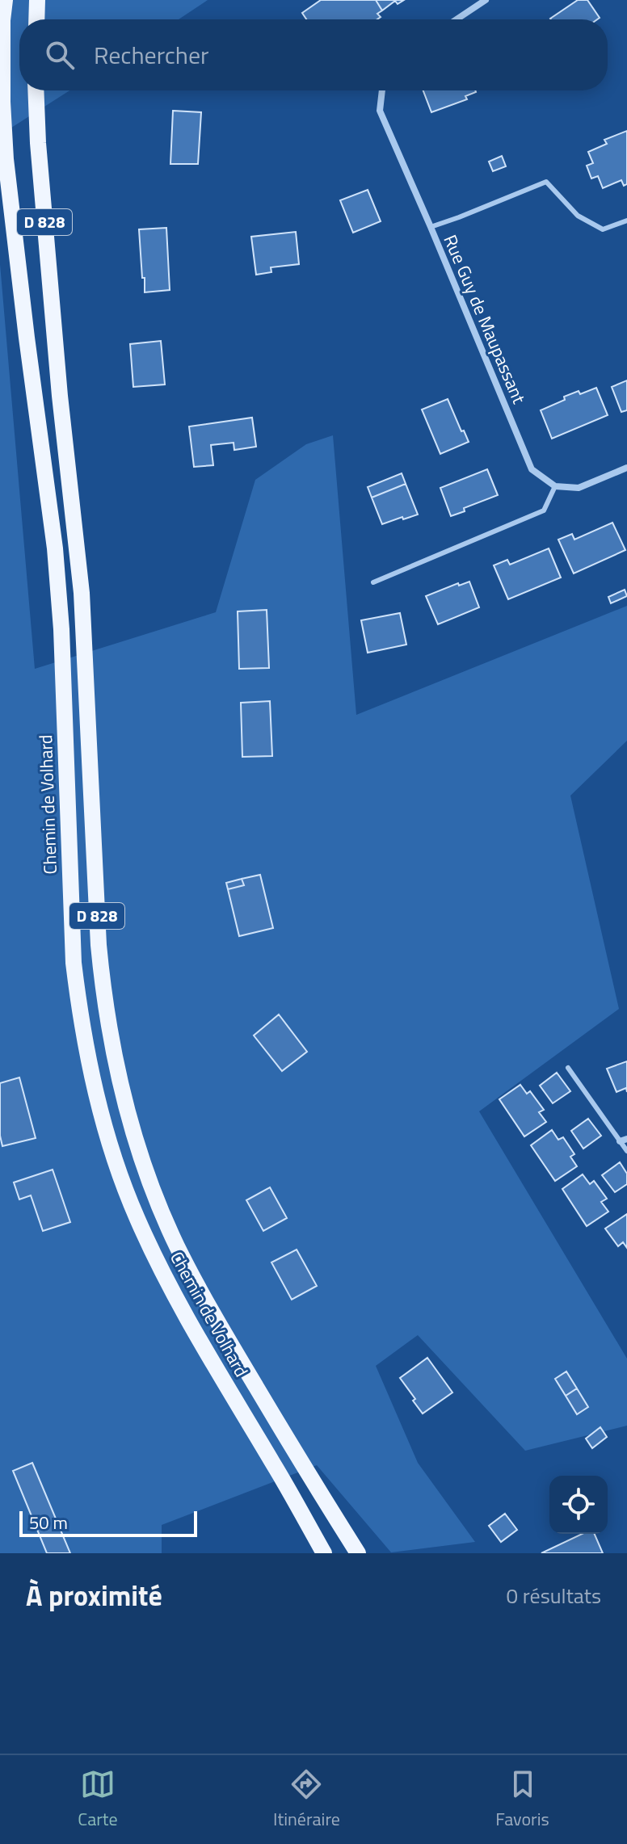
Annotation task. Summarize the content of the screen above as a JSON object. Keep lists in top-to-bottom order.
{
  "streets": {
    "main road": ["D 828", "Chemin de Volhard"],
    "street": ["Rue Guy de Maupassant"]
  },
  "scale_bar": "50 m",
  "page": {
    "search": "Rechercher",
    "scale": "50 m",
    "heading": ["À proximité", "0 résultats"],
    "nav": ["Carte", "Itinéraire", "Favoris"]
  }
}
